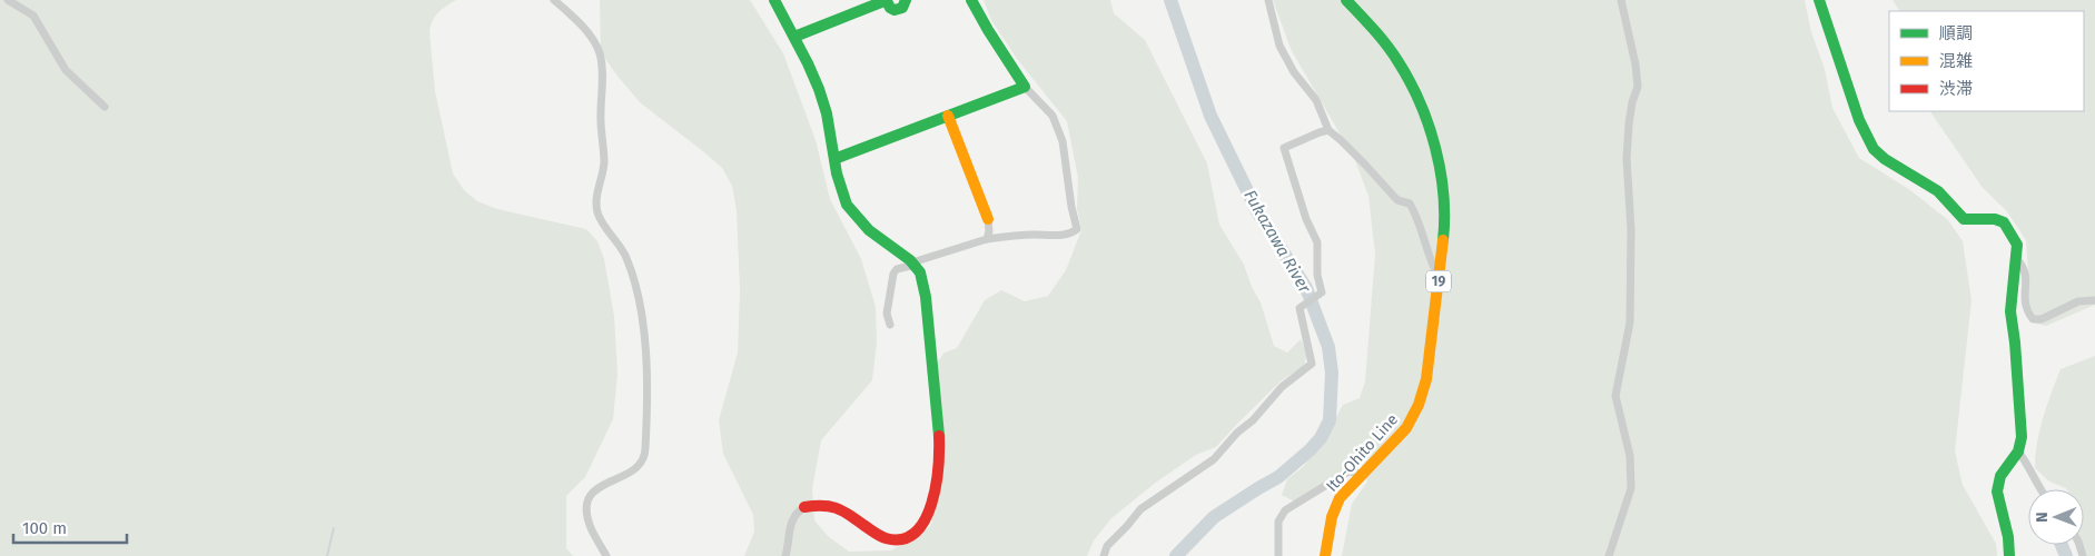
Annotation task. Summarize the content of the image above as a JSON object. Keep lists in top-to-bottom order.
{
  "streets": {
    "street": ["19", "Ito-Ohito Line"]
  },
  "water": ["Fukazawa River"],
  "legend": ["順調", "混雑", "渋滞"],
  "scale_bar": "100 m",
  "north": "left"
}
